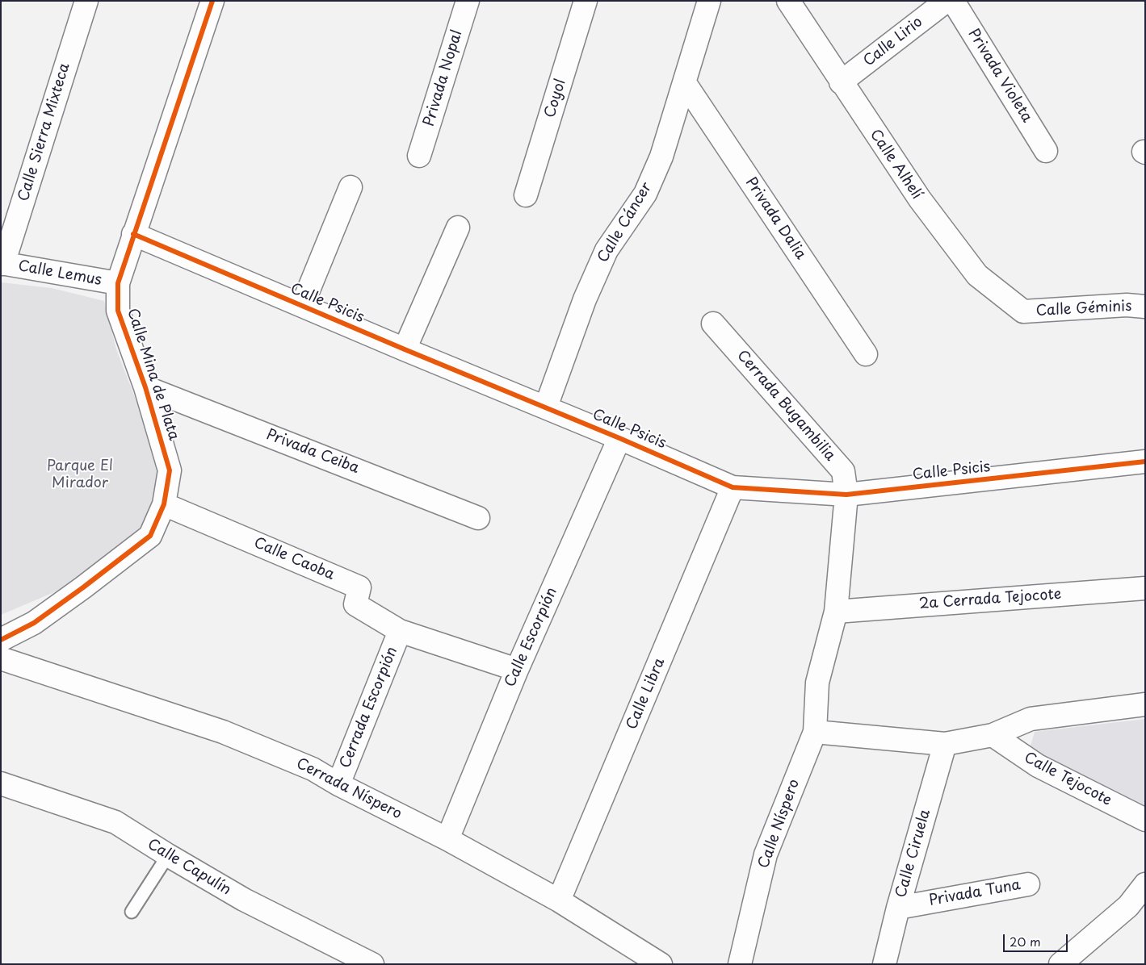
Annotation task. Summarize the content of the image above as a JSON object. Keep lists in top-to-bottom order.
{
  "streets": {
    "street": [
      "Calle Lirio",
      "Privada Violeta",
      "Privada Nopal",
      "Coyol",
      "Calle Sierra Mixteca",
      "Calle Alhelí",
      "Privada Dalia",
      "Calle Cáncer",
      "Calle Lemus",
      "Calle Psicis",
      "Calle Géminis",
      "Calle Mina de Plata",
      "Cerrada Bugambilia",
      "Privada Ceiba",
      "Calle Caoba",
      "2a Cerrada Tejocote",
      "Calle Escorpión",
      "Calle Libra",
      "Cerrada Escorpión",
      "Calle Tejocote",
      "Cerrada Níspero",
      "Calle Níspero",
      "Calle Ciruela",
      "Calle Capulín",
      "Privada Tuna"
    ]
  },
  "crossings": [
    ["Calle Lirio", "Calle Alhelí"],
    ["Calle Sierra Mixteca", "Calle Lemus"],
    ["Calle Alhelí", "Calle Géminis"],
    ["Privada Dalia", "Calle Cáncer"],
    ["Calle Cáncer", "Calle Psicis"],
    ["Calle Lemus", "Calle Mina de Plata"],
    ["Calle Psicis", "Calle Mina de Plata"],
    ["Calle Psicis", "Cerrada Bugambilia"],
    ["Calle Psicis", "Calle Escorpión"],
    ["Calle Psicis", "Calle Libra"],
    ["Calle Mina de Plata", "Privada Ceiba"],
    ["Calle Mina de Plata", "Calle Caoba"],
    ["Calle Mina de Plata", "Cerrada Níspero"],
    ["Cerrada Bugambilia", "2a Cerrada Tejocote"],
    ["Cerrada Bugambilia", "Calle Níspero"],
    ["Calle Caoba", "Cerrada Escorpión"],
    ["2a Cerrada Tejocote", "Calle Níspero"],
    ["Calle Escorpión", "Cerrada Níspero"],
    ["Calle Libra", "Cerrada Níspero"],
    ["Cerrada Escorpión", "Cerrada Níspero"],
    ["Calle Ciruela", "Privada Tuna"]
  ],
  "parks": ["Parque El Mirador"],
  "scale_bar": "20 m"
}
